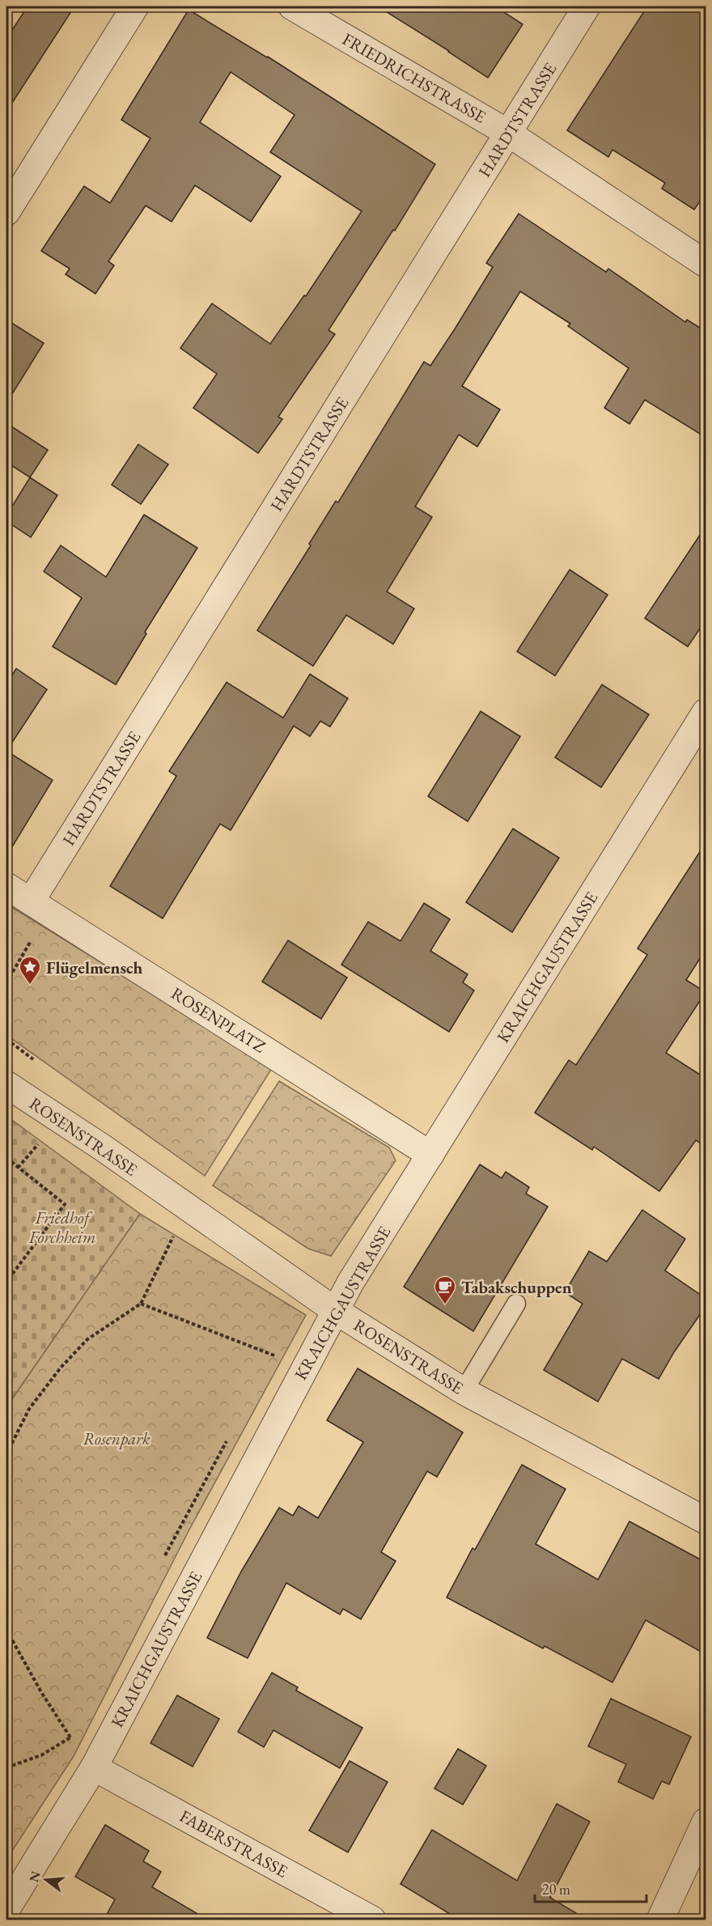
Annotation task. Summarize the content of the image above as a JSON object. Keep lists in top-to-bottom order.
{
  "streets": {
    "street": [
      "FRIEDRICHSTRASSE",
      "HARDTSTRASSE",
      "KRAICHGAUSTRASSE",
      "ROSENPLATZ",
      "ROSENSTRASSE",
      "FABERSTRASSE"
    ]
  },
  "crossings": [
    ["FRIEDRICHSTRASSE", "HARDTSTRASSE"],
    ["HARDTSTRASSE", "ROSENPLATZ"],
    ["KRAICHGAUSTRASSE", "ROSENPLATZ"],
    ["KRAICHGAUSTRASSE", "ROSENSTRASSE"],
    ["KRAICHGAUSTRASSE", "FABERSTRASSE"]
  ],
  "parks": ["Friedhof Forchheim", "Rosenpark"],
  "places": {
    "place": ["Flügelmensch"],
    "cafe": ["Tabakschuppen"]
  },
  "scale_bar": "20 m",
  "north": "left"
}
